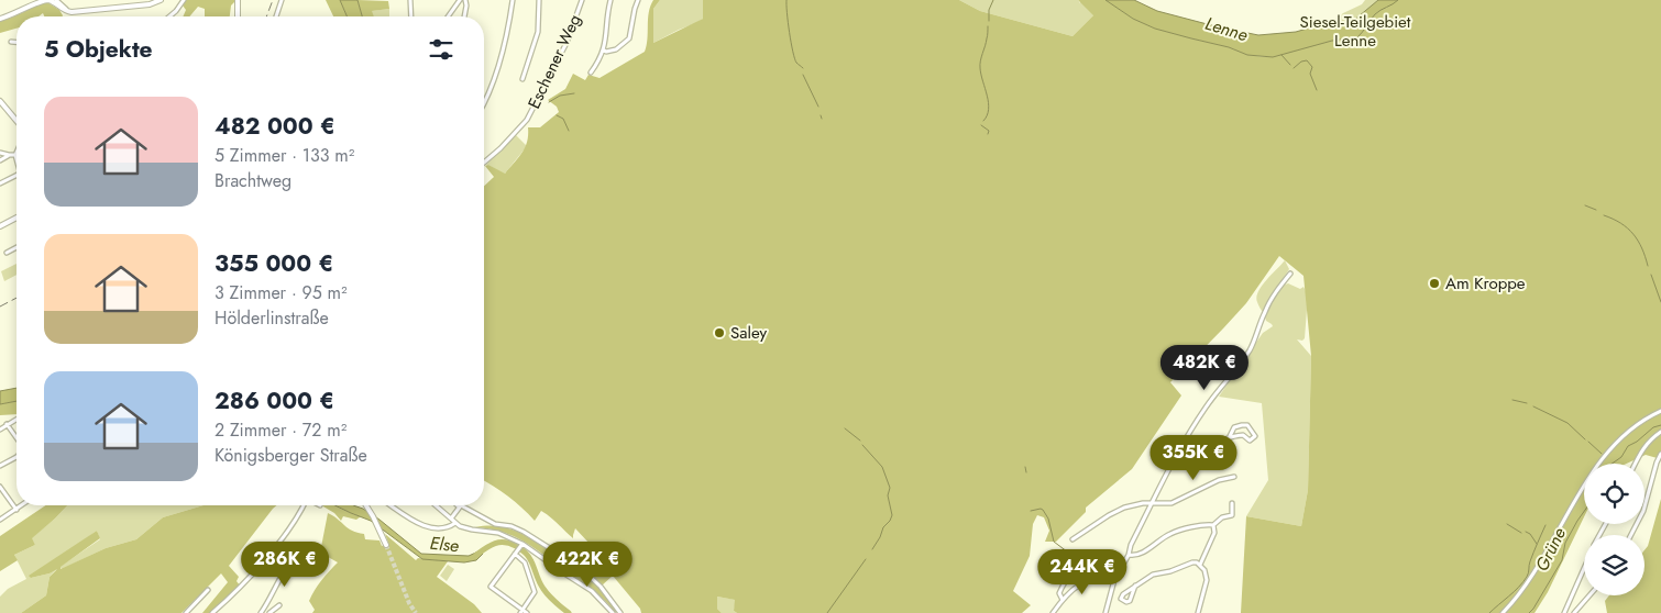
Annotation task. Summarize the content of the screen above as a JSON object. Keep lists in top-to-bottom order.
{
  "streets": {
    "street": ["Eschener Weg"]
  },
  "water": ["Lenne", "Else", "Grüne"],
  "parks": ["Siesel-Teilgebiet Lenne"],
  "places": ["Am Kroppe", "Saley"],
  "page": {
    "heading": "5 Objekte",
    "list": [
      {
        "name": "482 000 €",
        "note": "5 Zimmer · 133 m² · Brachtweg"
      },
      {
        "name": "355 000 €",
        "note": "3 Zimmer · 95 m² · Hölderlinstraße"
      },
      {
        "name": "286 000 €",
        "note": "2 Zimmer · 72 m² · Königsberger Straße"
      }
    ],
    "price": [
      "482K €",
      "355K €",
      "286K €",
      "422K €",
      "244K €"
    ]
  }
}
